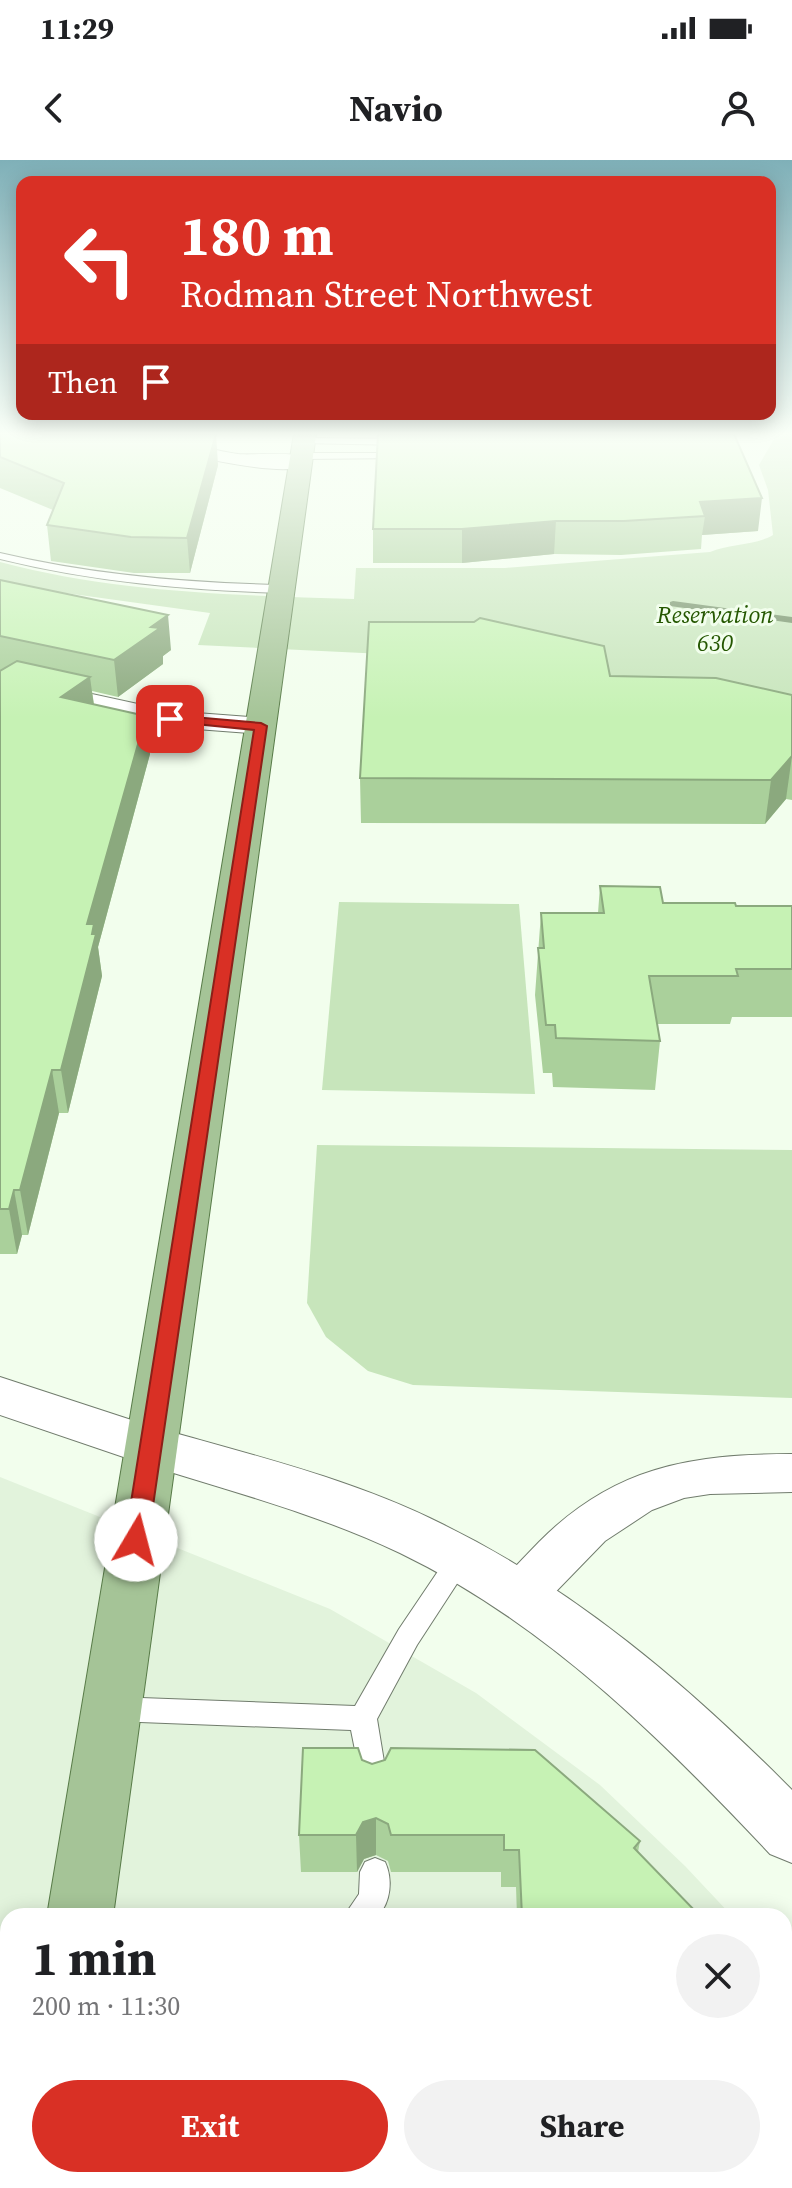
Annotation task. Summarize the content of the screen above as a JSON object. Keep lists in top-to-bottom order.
{
  "parks": ["Reservation 630"],
  "page": {
    "status": "11:29",
    "header": "Navio",
    "turn": ["180 m", "Rodman Street Northwest"],
    "then": "Then",
    "heading": ["1 min", "200 m · 11:30"],
    "buttons": ["Exit", "Share"]
  }
}
